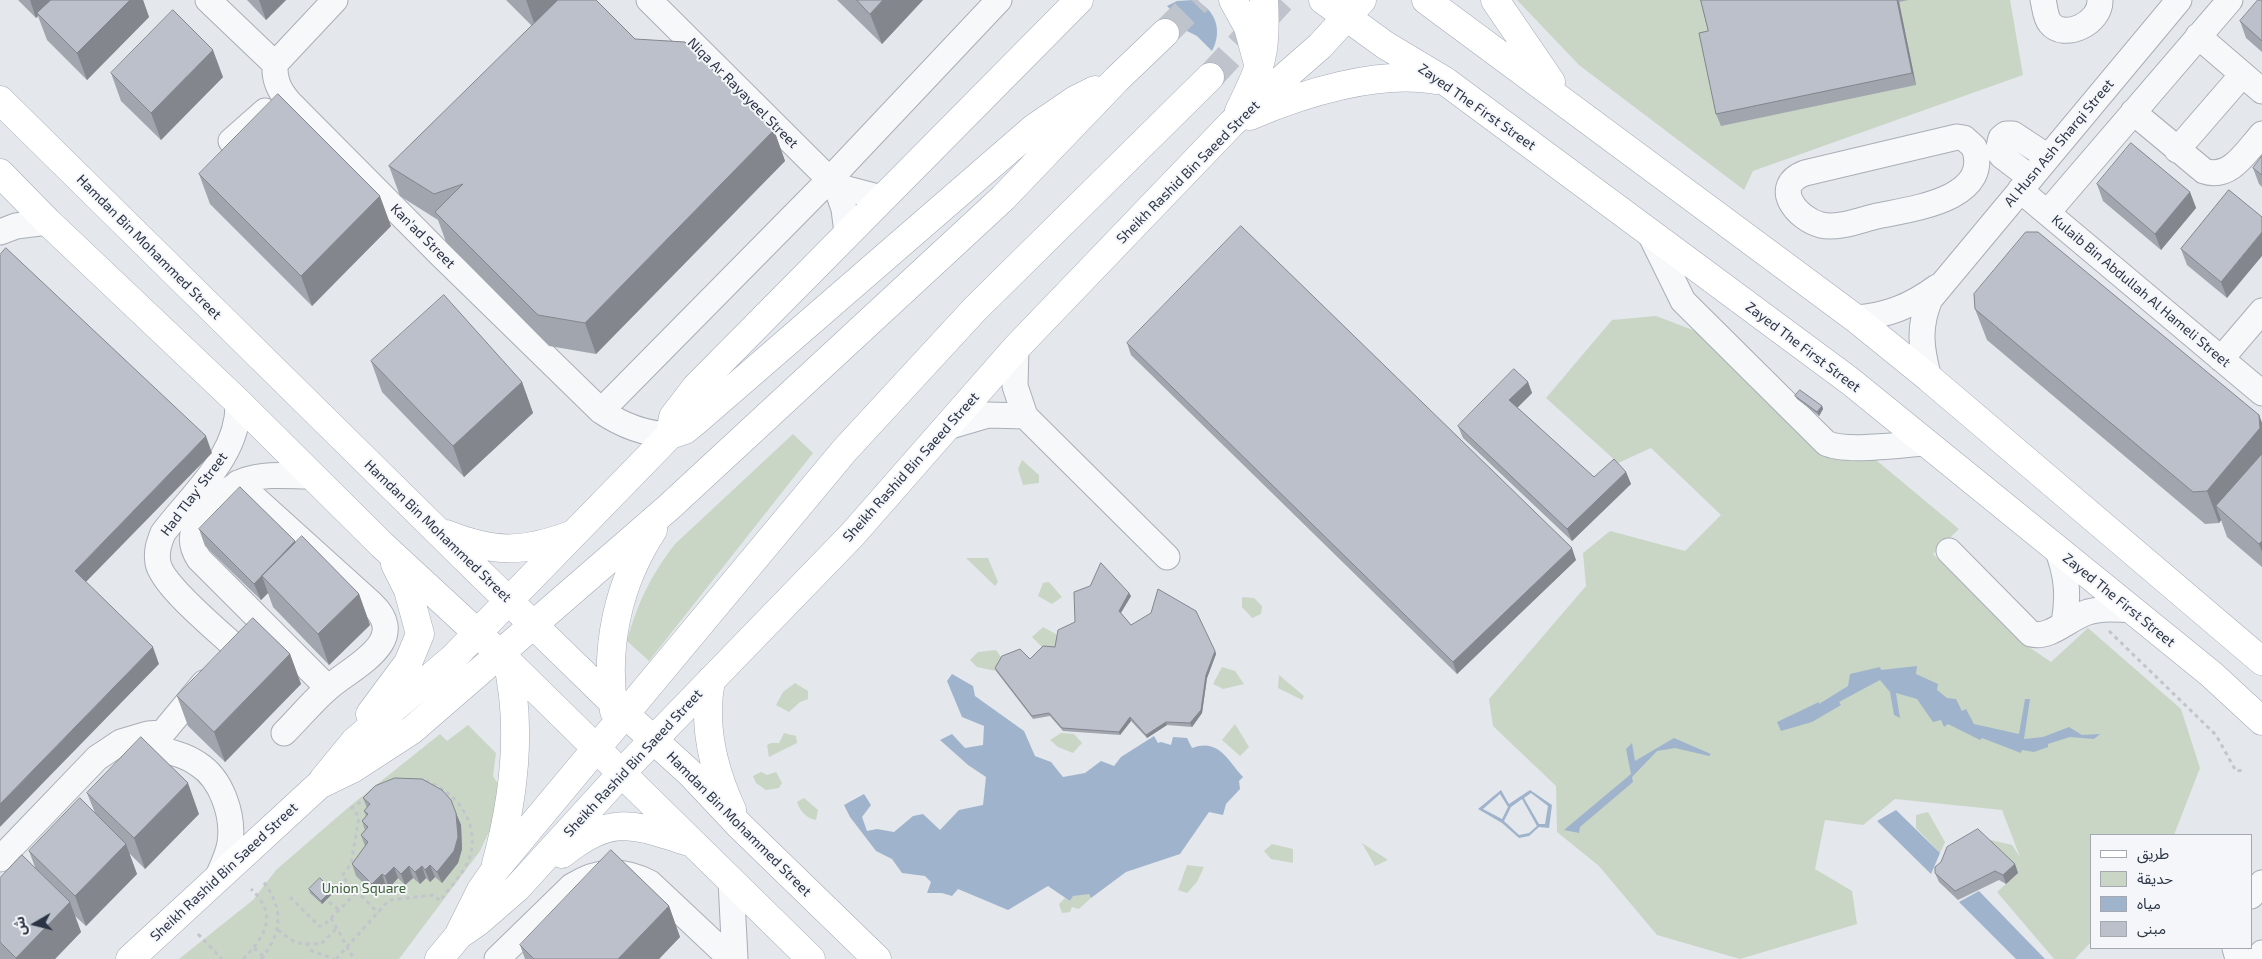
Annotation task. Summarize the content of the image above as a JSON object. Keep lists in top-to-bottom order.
{
  "streets": {
    "main road": ["Zayed The First Street", "Sheikh Rashid Bin Saeed Street", "Hamdan Bin Mohammed Street"],
    "street": [
      "Niqa Ar Rayayeel Street",
      "Al Husn Ash Sharqi Street",
      "Kan'ad Street",
      "Kulaib Bin Abdullah Al Hameli Street",
      "Had Tlay' Street"
    ]
  },
  "crossings": [
    ["Niqa Ar Rayayeel Street", "Sheikh Rashid Bin Saeed Street"],
    ["Zayed The First Street", "Sheikh Rashid Bin Saeed Street"],
    ["Al Husn Ash Sharqi Street", "Kulaib Bin Abdullah Al Hameli Street"],
    ["Sheikh Rashid Bin Saeed Street", "Kan'ad Street"],
    ["Sheikh Rashid Bin Saeed Street", "Hamdan Bin Mohammed Street"],
    ["Hamdan Bin Mohammed Street", "Had Tlay' Street"]
  ],
  "parks": ["Union Square"],
  "legend": [
    "طريق",
    "حديقة",
    "مياه",
    "مبنى"
  ],
  "north": "left"
}
